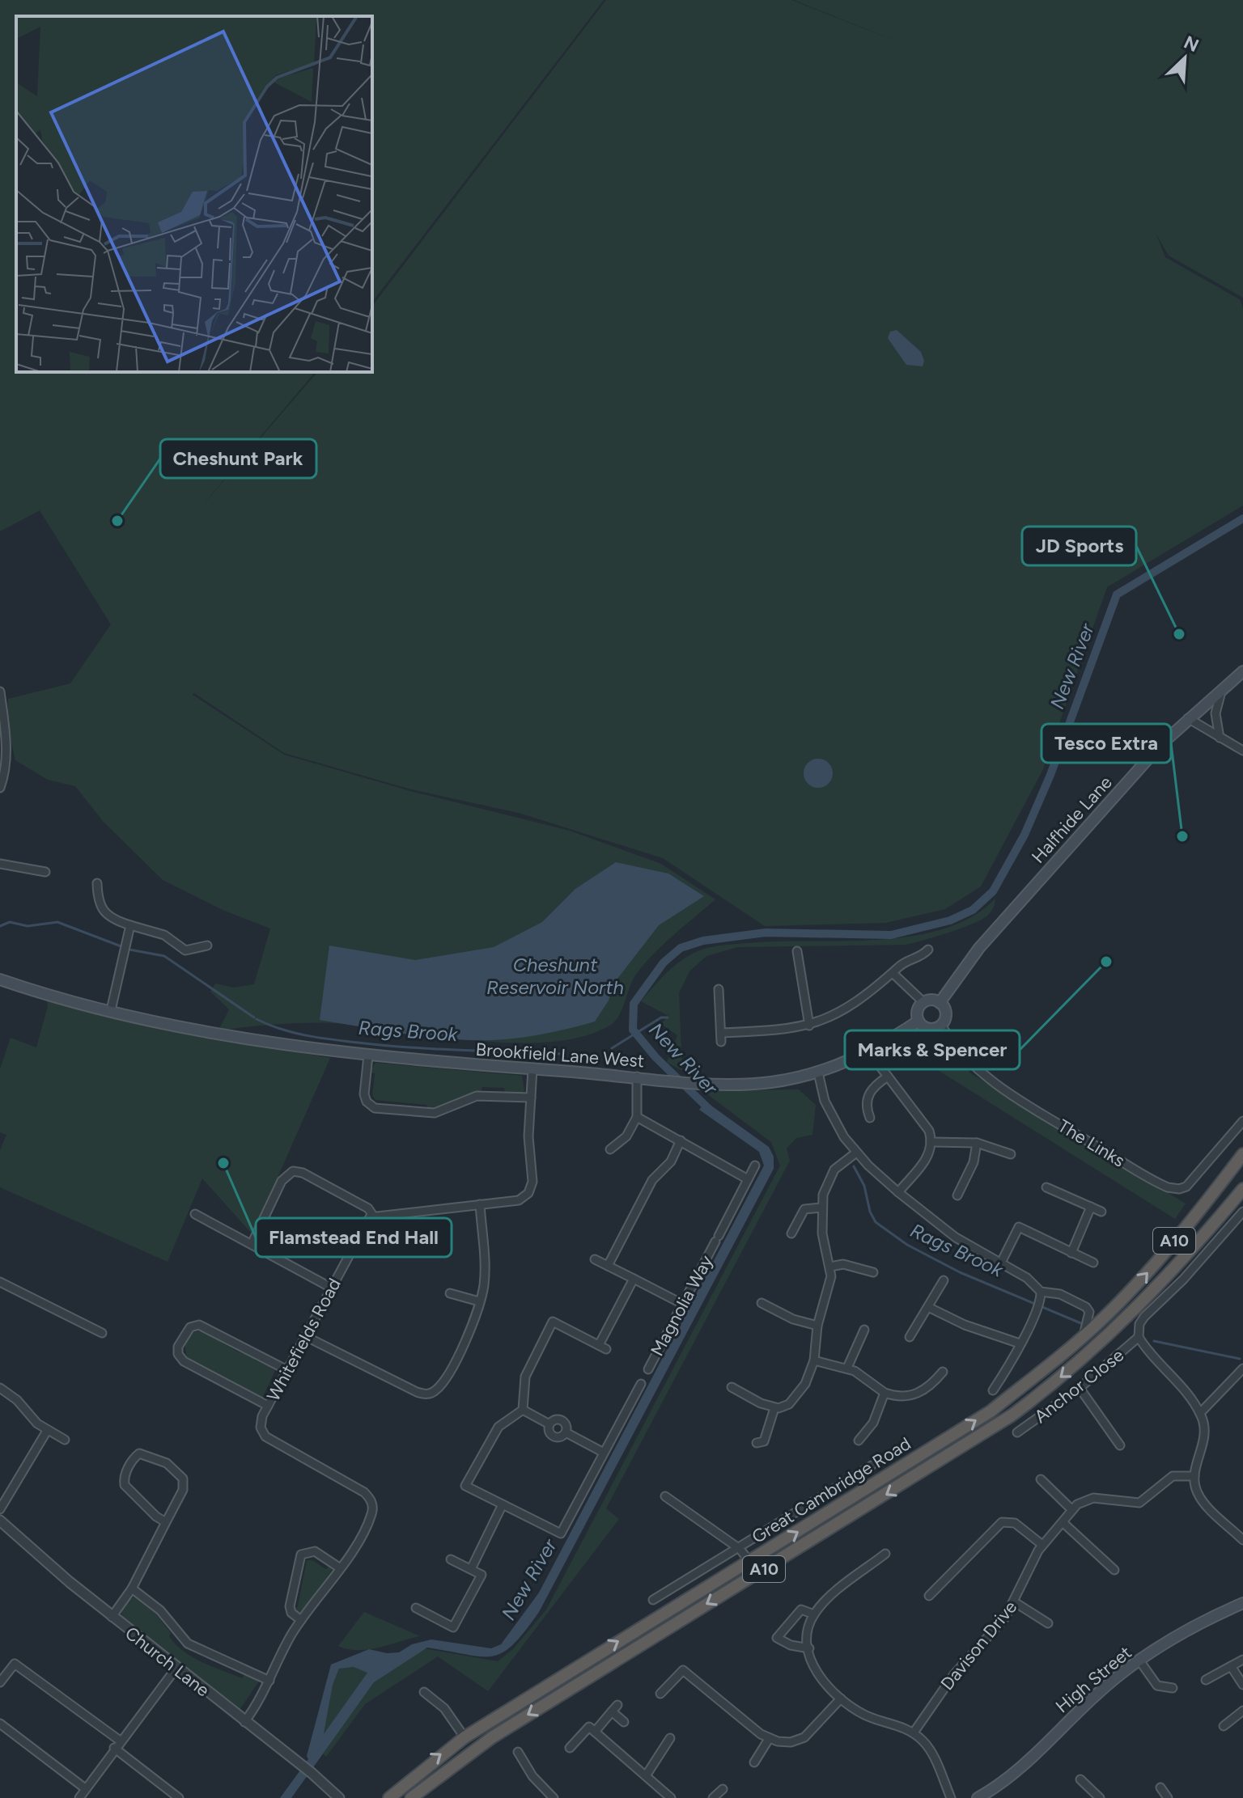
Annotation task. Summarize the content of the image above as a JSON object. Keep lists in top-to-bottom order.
{
  "streets": {
    "highway": ["A10", "Great Cambridge Road"],
    "main road": ["Halfhide Lane", "Brookfield Lane West", "High Street"],
    "street": [
      "The Links",
      "Magnolia Way",
      "Whitefields Road",
      "Anchor Close",
      "Davison Drive",
      "Church Lane"
    ]
  },
  "crossings": [
    ["Halfhide Lane", "Brookfield Lane West"],
    ["Halfhide Lane", "The Links"],
    ["Brookfield Lane West", "The Links"],
    ["Whitefields Road", "Church Lane"]
  ],
  "water": ["New River", "Cheshunt Reservoir North", "Rags Brook"],
  "places": [
    "Cheshunt Park",
    "JD Sports",
    "Tesco Extra",
    "Marks & Spencer",
    "Flamstead End Hall"
  ],
  "north": "top right"
}
